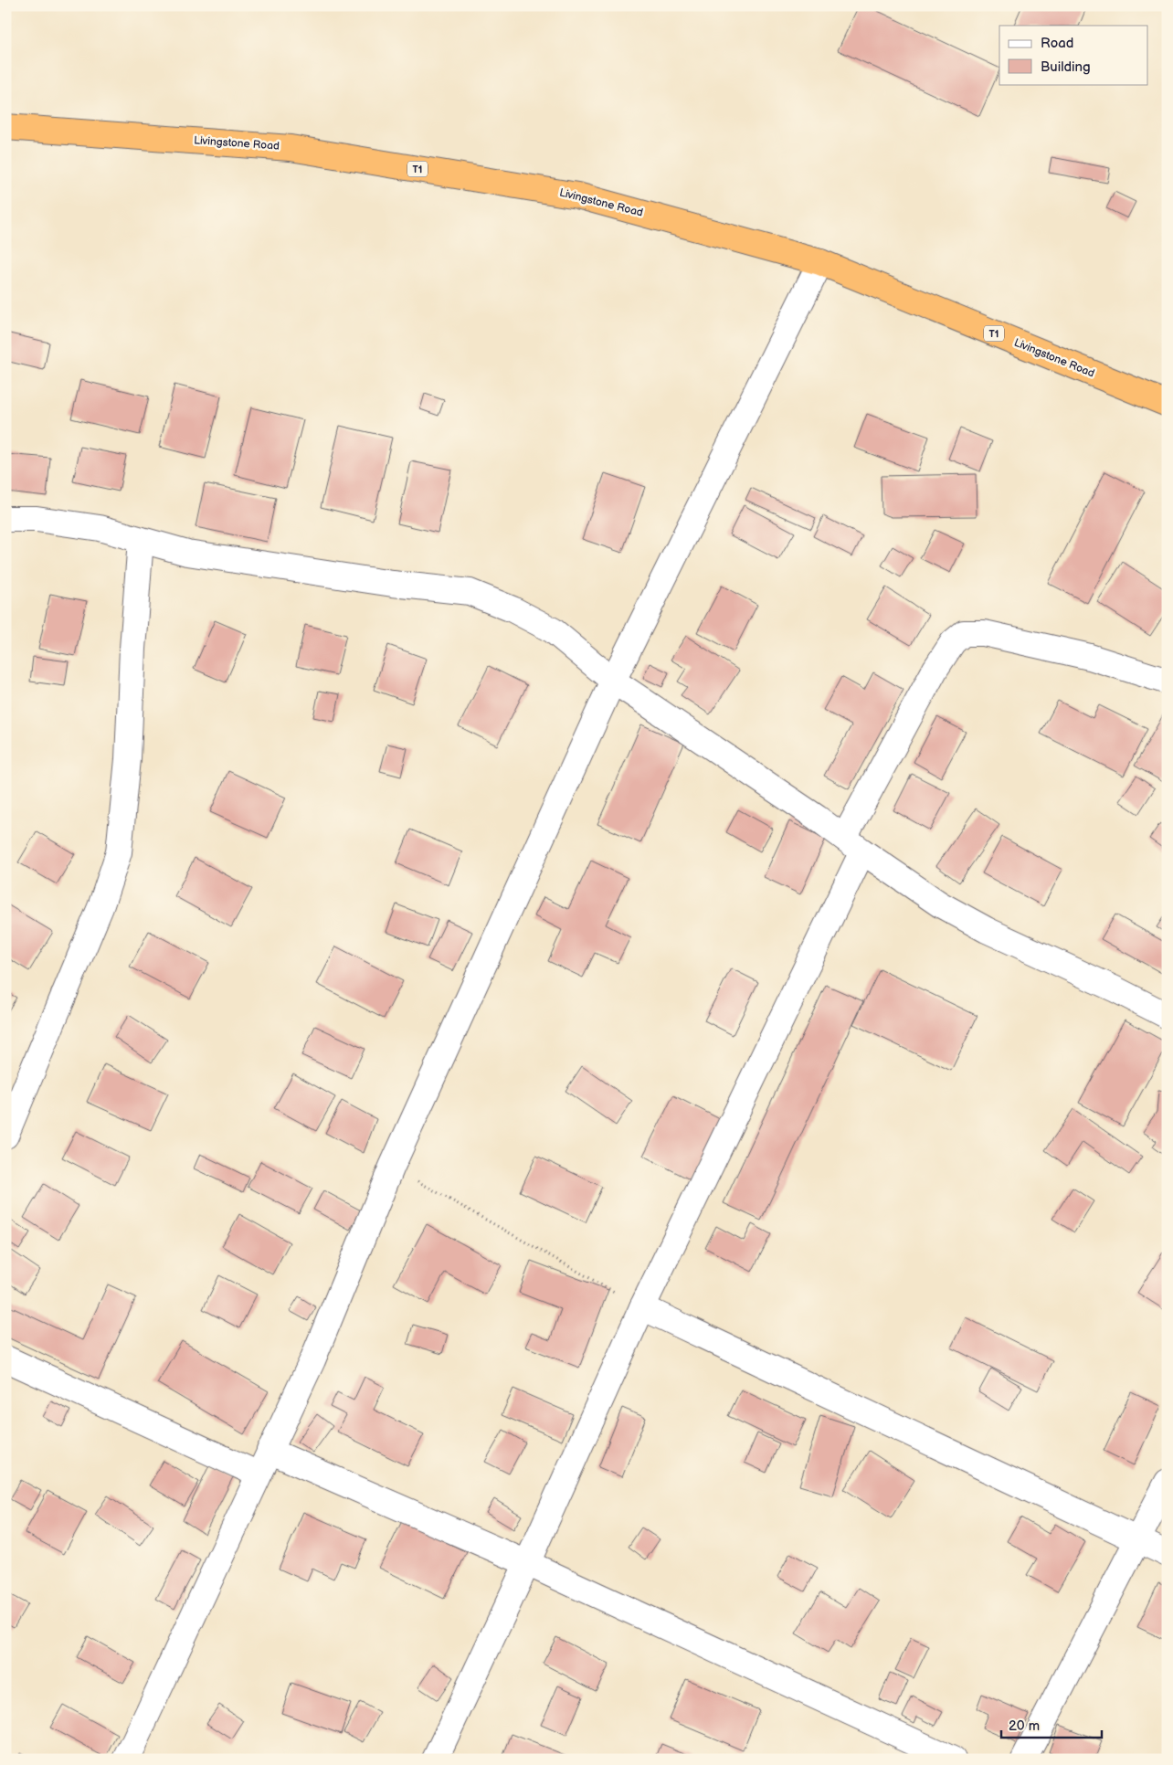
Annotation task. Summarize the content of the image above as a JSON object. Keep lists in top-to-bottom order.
{
  "streets": {
    "highway": ["Livingstone Road", "T1"]
  },
  "legend": ["Road", "Building"],
  "scale_bar": "20 m"
}
